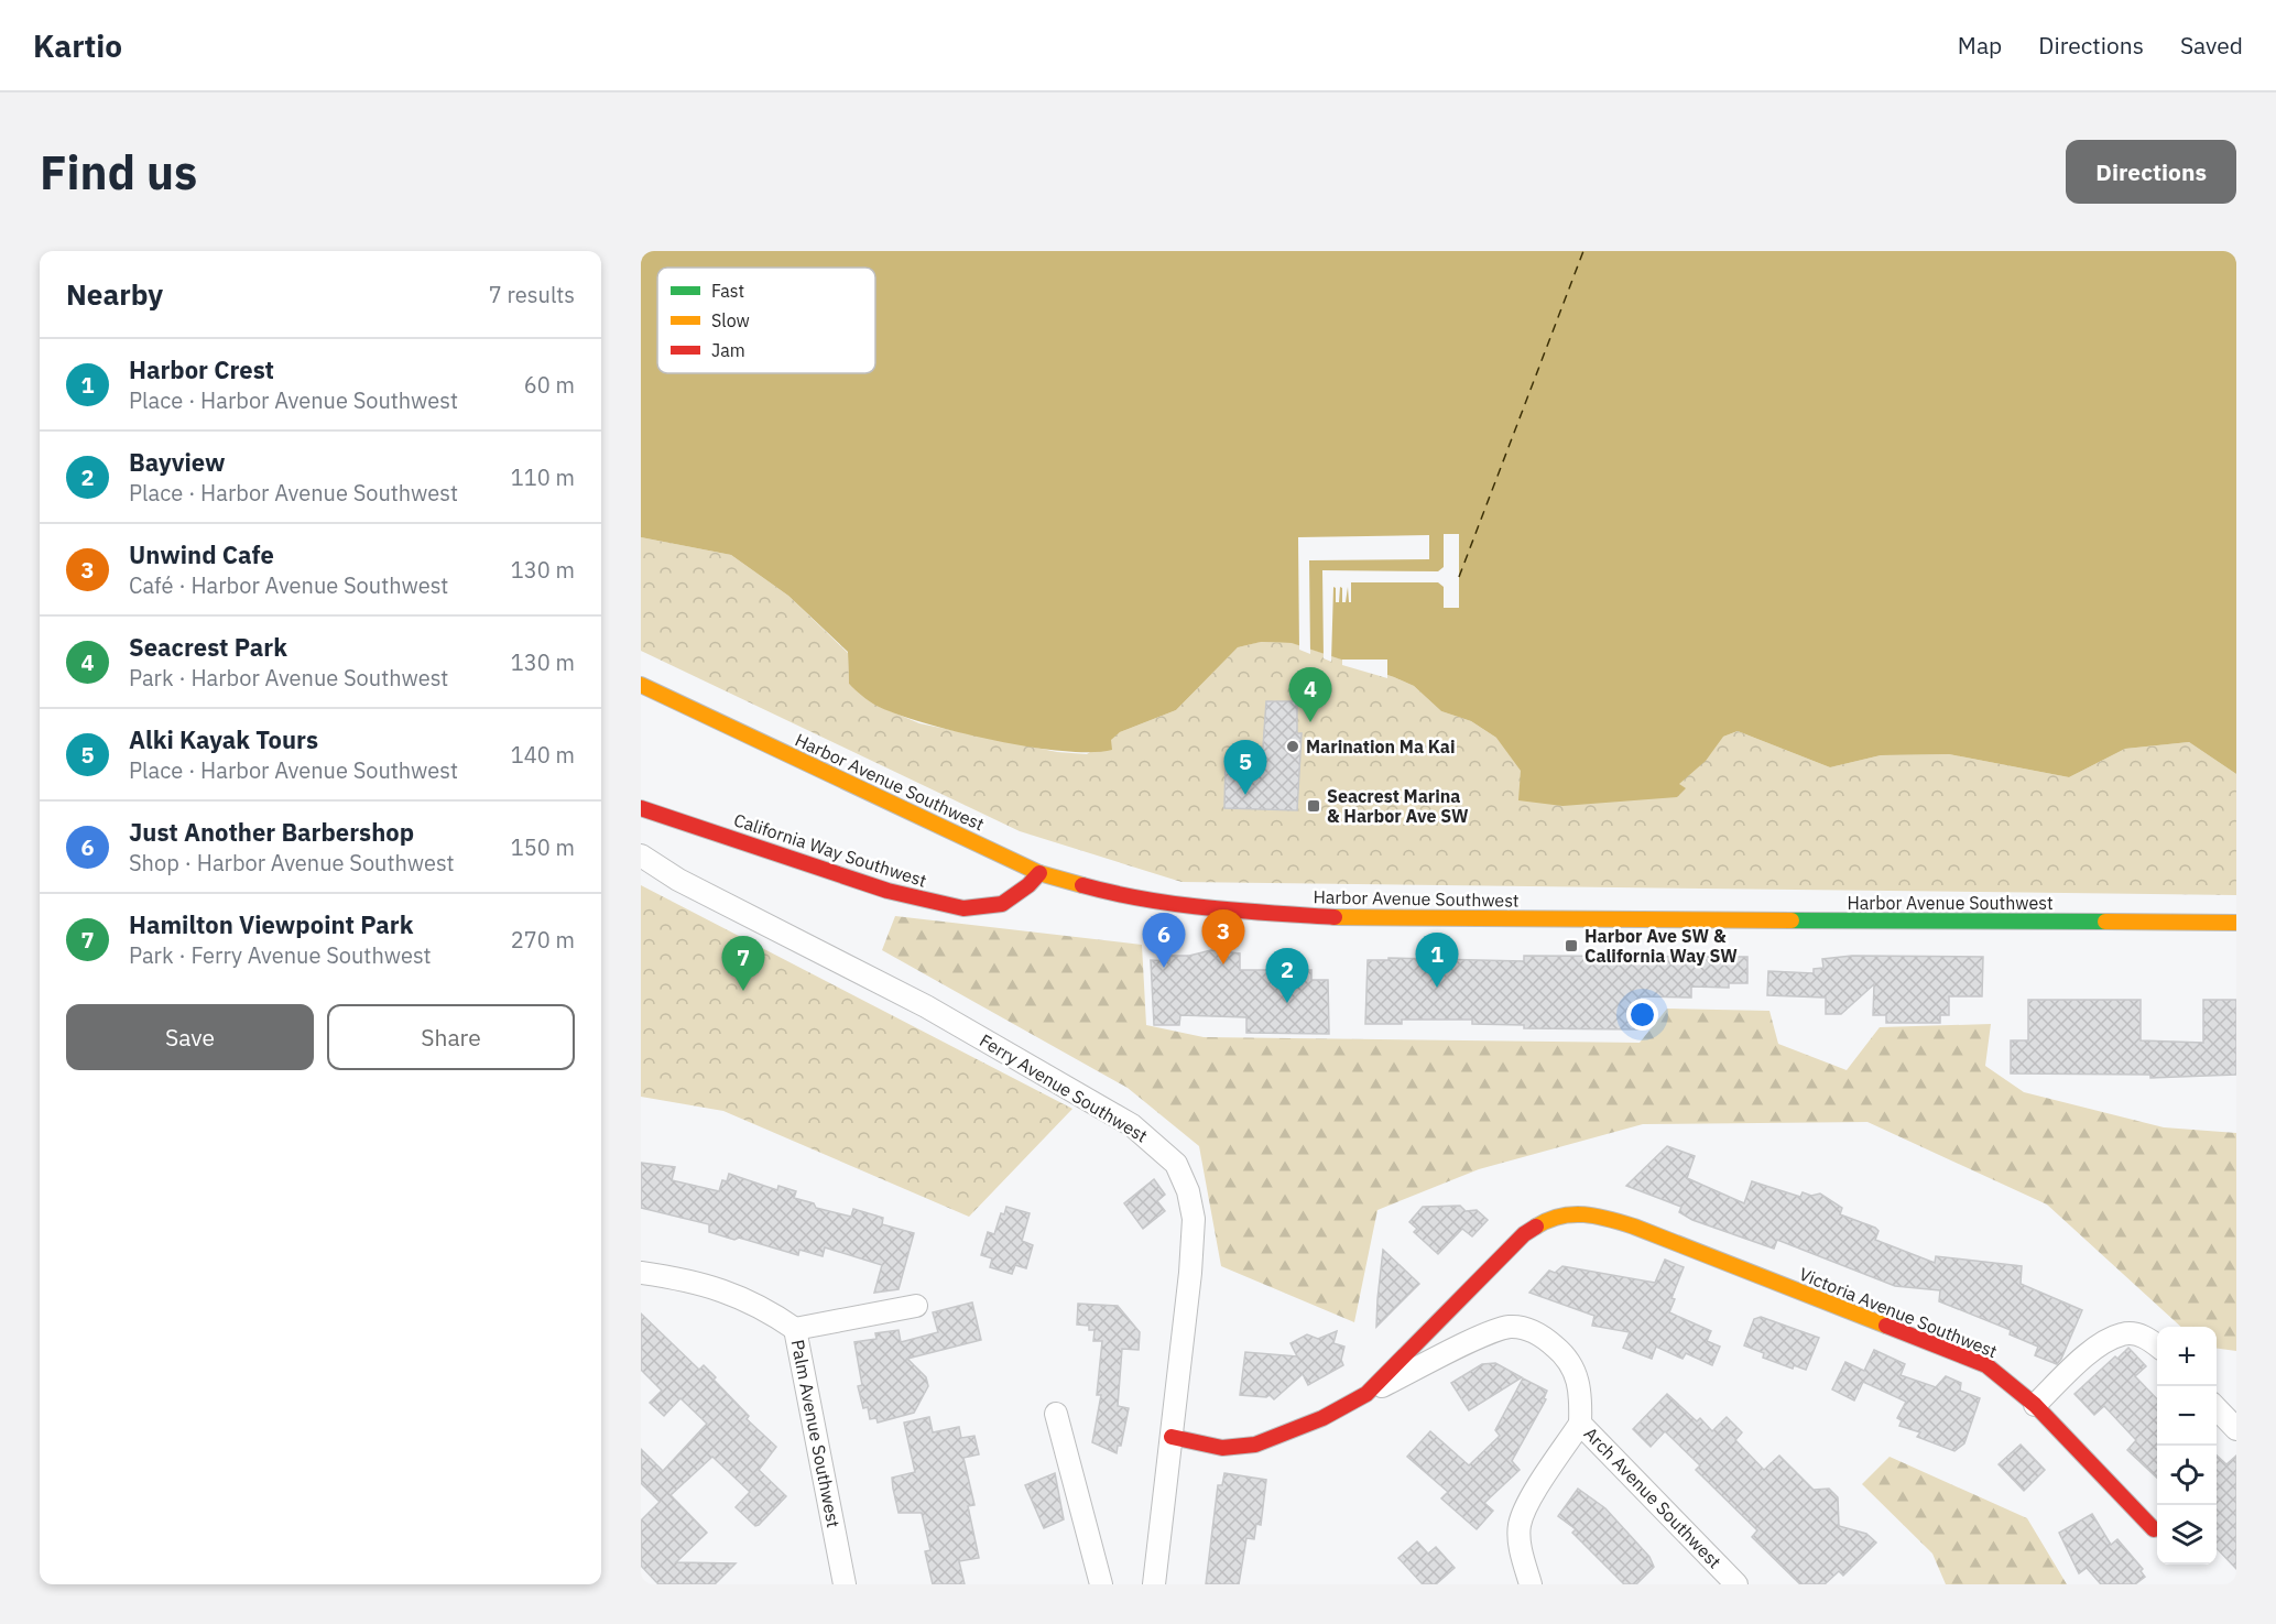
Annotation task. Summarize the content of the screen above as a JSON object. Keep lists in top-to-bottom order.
{
  "streets": {
    "main road": ["Harbor Avenue Southwest", "California Way Southwest", "Victoria Avenue Southwest"],
    "street": ["Ferry Avenue Southwest", "Palm Avenue Southwest", "Arch Avenue Southwest"]
  },
  "crossings": [
    ["Harbor Avenue Southwest", "California Way Southwest"],
    ["Victoria Avenue Southwest", "Arch Avenue Southwest"]
  ],
  "places": {
    "other": ["Marination Ma Kai"],
    "transit": ["Seacrest Marina & Harbor Ave SW", "Harbor Ave SW & California Way SW"]
  },
  "legend": ["Fast", "Slow", "Jam"],
  "page": {
    "header": "Kartio",
    "nav": ["Map", "Directions", "Saved"],
    "buttons": [
      "Directions",
      ["Save", "Share"]
    ],
    "title": "Find us",
    "heading": ["Nearby", "7 results"],
    "list": [
      {
        "mark": "1",
        "name": "Harbor Crest",
        "note": "Place · Harbor Avenue Southwest",
        "value": "60 m"
      },
      {
        "mark": "2",
        "name": "Bayview",
        "note": "Place · Harbor Avenue Southwest",
        "value": "110 m"
      },
      {
        "mark": "3",
        "name": "Unwind Cafe",
        "note": "Café · Harbor Avenue Southwest",
        "value": "130 m"
      },
      {
        "mark": "4",
        "name": "Seacrest Park",
        "note": "Park · Harbor Avenue Southwest",
        "value": "130 m"
      },
      {
        "mark": "5",
        "name": "Alki Kayak Tours",
        "note": "Place · Harbor Avenue Southwest",
        "value": "140 m"
      },
      {
        "mark": "6",
        "name": "Just Another Barbershop",
        "note": "Shop · Harbor Avenue Southwest",
        "value": "150 m"
      },
      {
        "mark": "7",
        "name": "Hamilton Viewpoint Park",
        "note": "Park · Ferry Avenue Southwest",
        "value": "270 m"
      }
    ],
    "pins": [
      "4",
      "5",
      "3",
      "6",
      "1",
      "7",
      "2"
    ],
    "map_buttons": ["+", "−"]
  }
}
